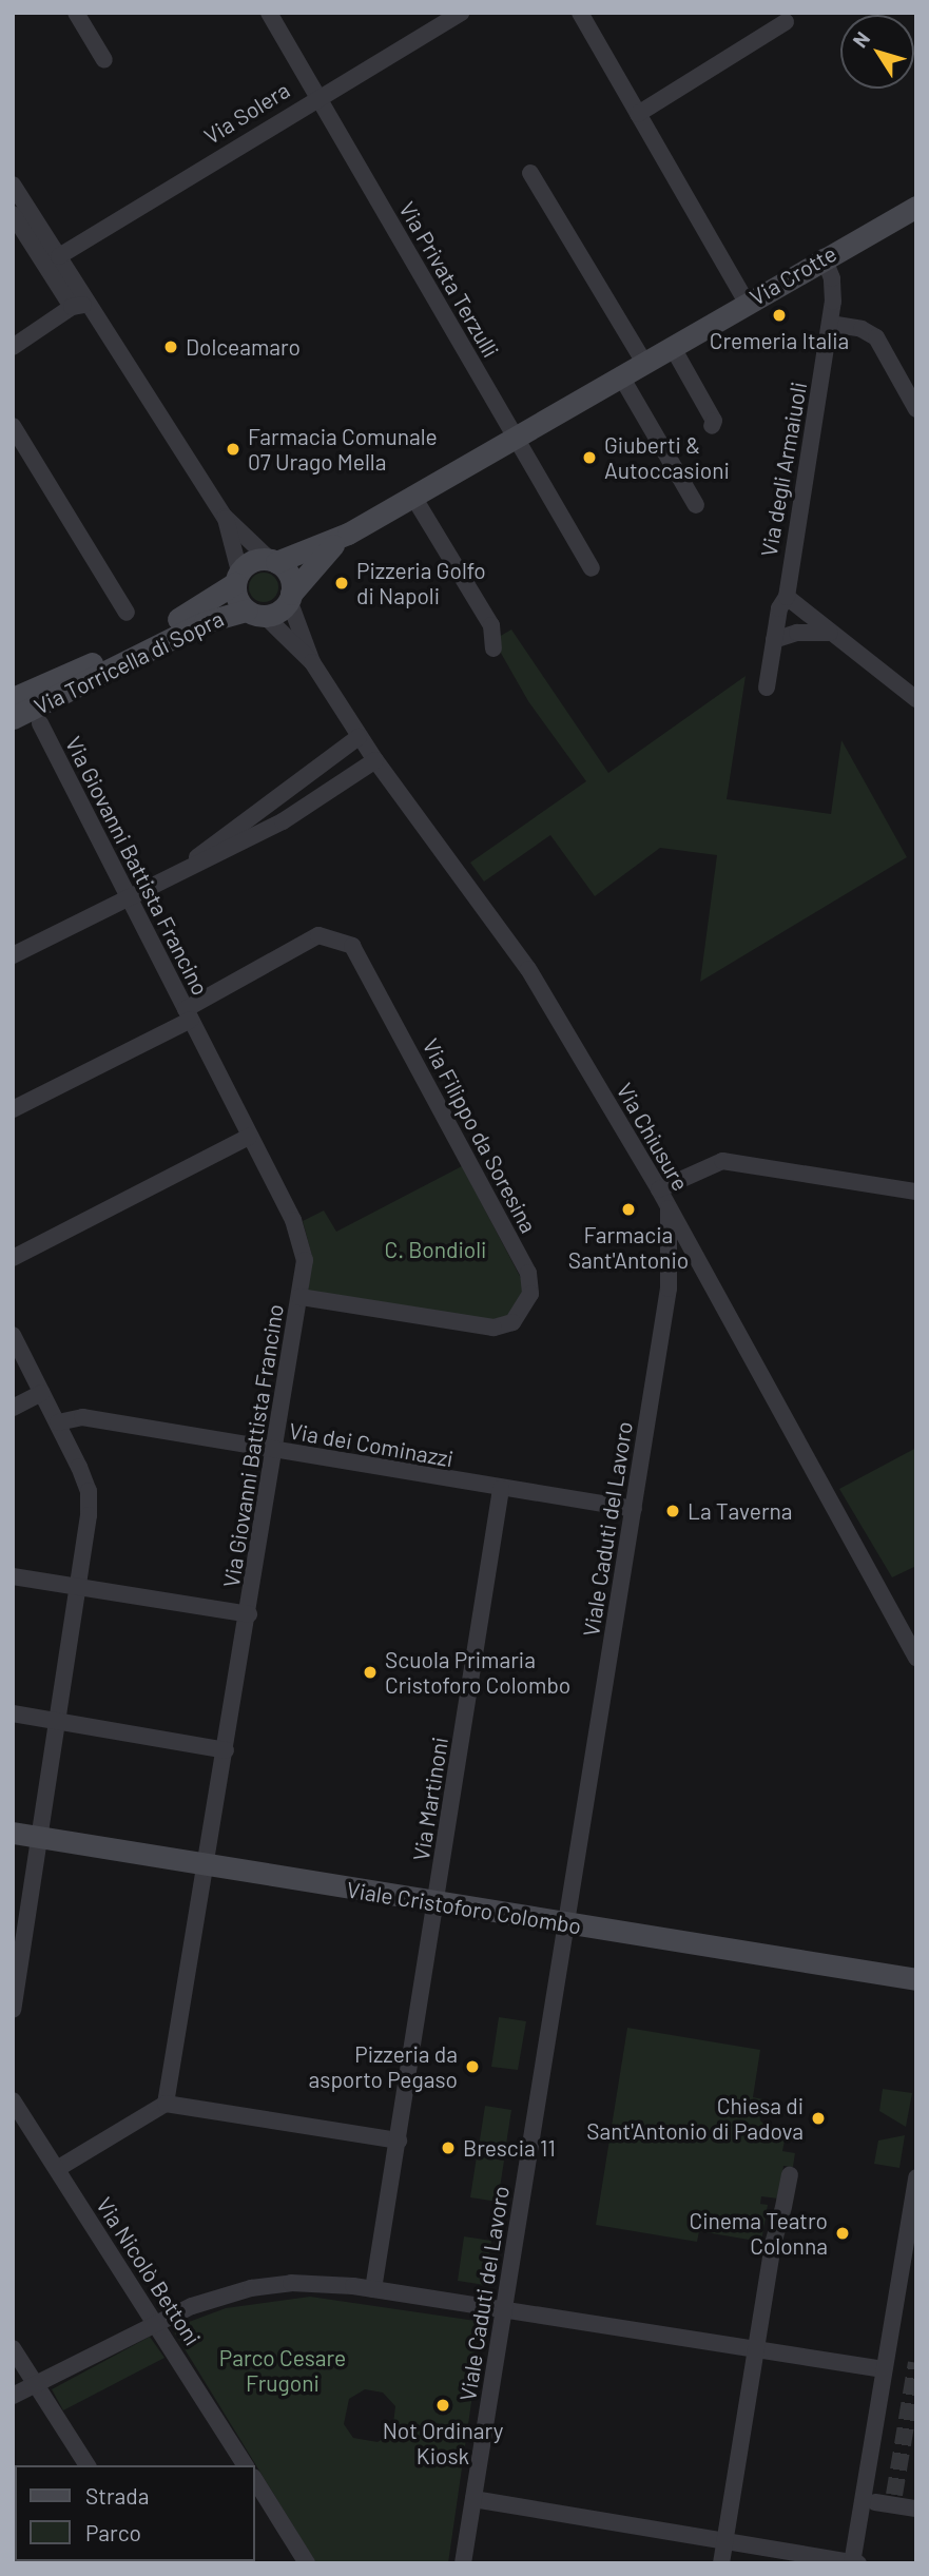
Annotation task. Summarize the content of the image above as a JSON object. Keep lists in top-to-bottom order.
{
  "streets": {
    "street": [
      "Via Solera",
      "Via Crotte",
      "Via Privata Terzulli",
      "Via degli Armaiuoli",
      "Via Torricella di Sopra",
      "Via Giovanni Battista Francino",
      "Via Filippo da Soresina",
      "Via Chiusure",
      "Via dei Cominazzi",
      "Viale Caduti del Lavoro",
      "Via Martinoni",
      "Viale Cristoforo Colombo",
      "Via Nicolò Bettoni"
    ]
  },
  "crossings": [
    ["Via Solera", "Via Privata Terzulli"],
    ["Via Crotte", "Via Privata Terzulli"],
    ["Via Crotte", "Via degli Armaiuoli"],
    ["Via Crotte", "Via Torricella di Sopra"],
    ["Via Crotte", "Via Chiusure"],
    ["Via Torricella di Sopra", "Via Chiusure"],
    ["Via Giovanni Battista Francino", "Via Filippo da Soresina"],
    ["Via Giovanni Battista Francino", "Via dei Cominazzi"],
    ["Via Giovanni Battista Francino", "Viale Cristoforo Colombo"],
    ["Via Chiusure", "Viale Caduti del Lavoro"],
    ["Via dei Cominazzi", "Viale Caduti del Lavoro"],
    ["Via dei Cominazzi", "Via Martinoni"],
    ["Viale Caduti del Lavoro", "Viale Cristoforo Colombo"],
    ["Via Martinoni", "Viale Cristoforo Colombo"]
  ],
  "parks": ["C. Bondioli", "Parco Cesare Frugoni"],
  "places": [
    "Cremeria Italia",
    "Dolceamaro",
    "Farmacia Comunale 07 Urago Mella",
    "Giuberti & Autoccasioni",
    "Pizzeria Golfo di Napoli",
    "Farmacia Sant'Antonio",
    "La Taverna",
    "Scuola Primaria Cristoforo Colombo",
    "Pizzeria da asporto Pegaso",
    "Chiesa di Sant'Antonio di Padova",
    "Brescia 11",
    "Cinema Teatro Colonna",
    "Not Ordinary Kiosk"
  ],
  "legend": ["Strada", "Parco"],
  "north": "top left"
}
